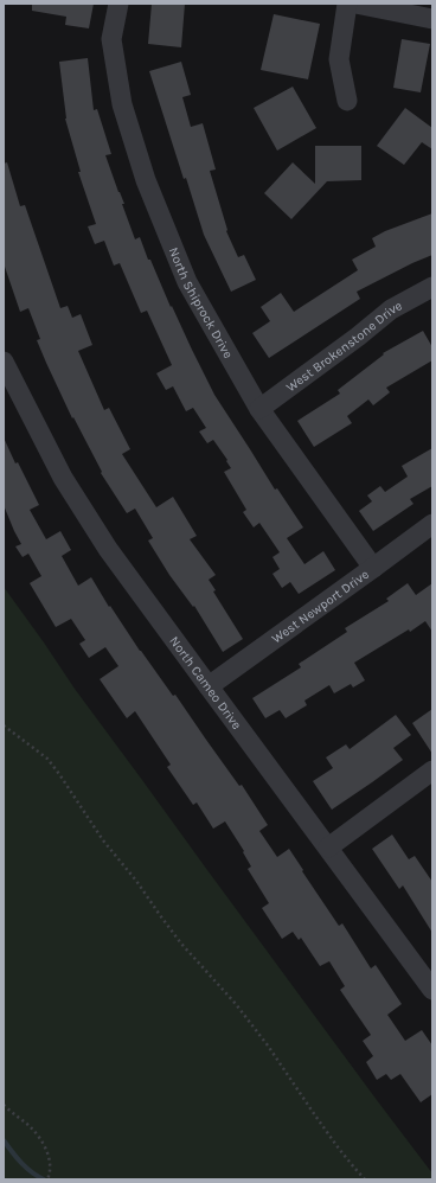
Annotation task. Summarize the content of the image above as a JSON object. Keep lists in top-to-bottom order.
{
  "streets": {
    "street": [
      "North Shiprock Drive",
      "West Brokenstone Drive",
      "West Newport Drive",
      "North Cameo Drive"
    ]
  },
  "crossings": [
    ["North Shiprock Drive", "West Brokenstone Drive"],
    ["North Shiprock Drive", "West Newport Drive"],
    ["West Newport Drive", "North Cameo Drive"]
  ]
}
